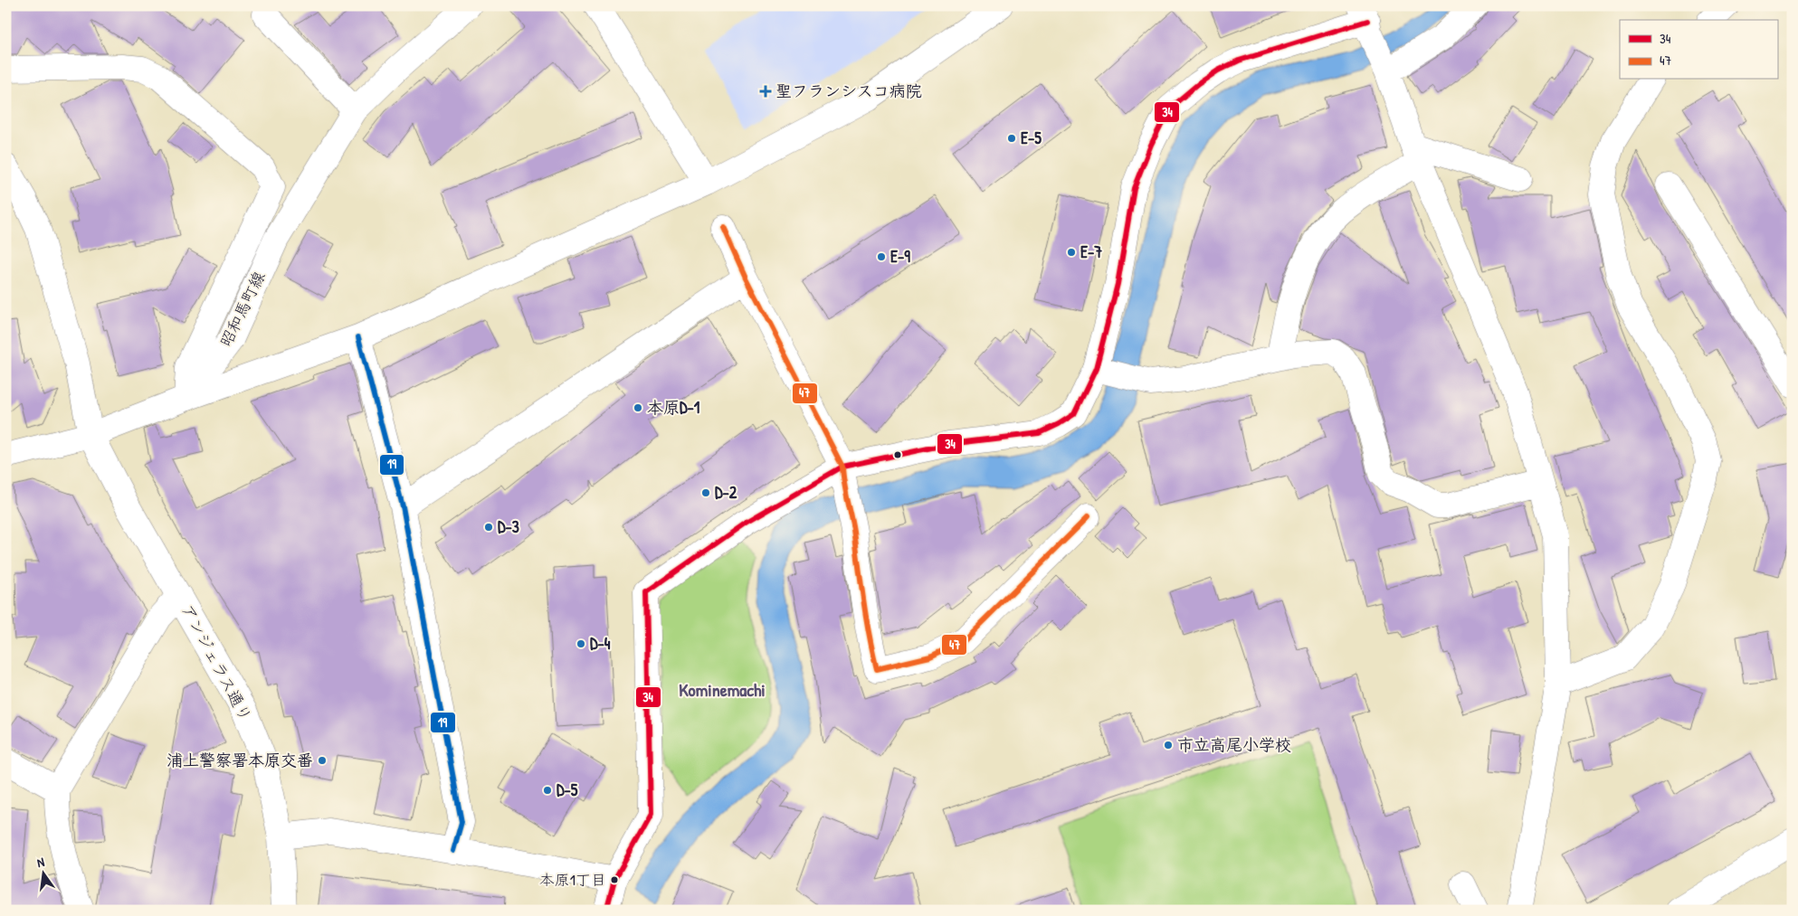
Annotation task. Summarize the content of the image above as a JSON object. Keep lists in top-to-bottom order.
{
  "streets": {
    "street": ["昭和馬町線", "アンジェラス通り"]
  },
  "districts": ["Kominemachi"],
  "places": {
    "health": ["聖フランシスコ病院"],
    "other": [
      "E-5",
      "E-7",
      "E-9",
      "本原D-1",
      "D-2",
      "D-3",
      "D-4",
      "市立高尾小学校",
      "浦上警察署本原交番",
      "D-5",
      "本原1丁目"
    ]
  },
  "lines": ["transit line 34", "transit line 47", "transit line 19"],
  "legend": ["34", "47"],
  "north": "top"
}
